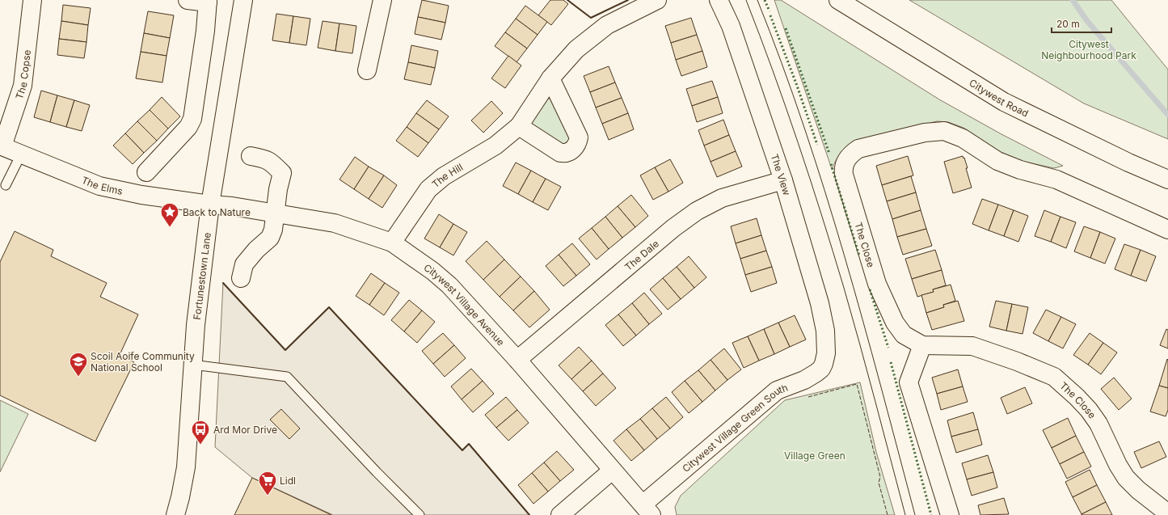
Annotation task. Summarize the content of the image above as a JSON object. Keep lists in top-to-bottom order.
{
  "streets": {
    "street": [
      "The Copse",
      "Citywest Road",
      "The View",
      "The Hill",
      "The Elms",
      "The Close",
      "The Dale",
      "Fortunestown Lane",
      "Citywest Village Avenue",
      "Citywest Village Green South"
    ]
  },
  "crossings": [
    ["The Copse", "The Elms"],
    ["The View", "The Dale"],
    ["The View", "Citywest Village Green South"],
    ["The Hill", "Citywest Village Avenue"],
    ["The Elms", "Fortunestown Lane"],
    ["The Elms", "Citywest Village Avenue"],
    ["The Dale", "Citywest Village Avenue"],
    ["Fortunestown Lane", "Citywest Village Avenue"],
    ["Citywest Village Avenue", "Citywest Village Green South"]
  ],
  "parks": ["Citywest Neighbourhood Park", "Village Green"],
  "places": {
    "place": ["Back to Nature"],
    "school or university": ["Scoil Aoife Community National School"],
    "bus stop": ["Ard Mor Drive"],
    "supermarket": ["Lidl"]
  },
  "scale_bar": "20 m"
}
